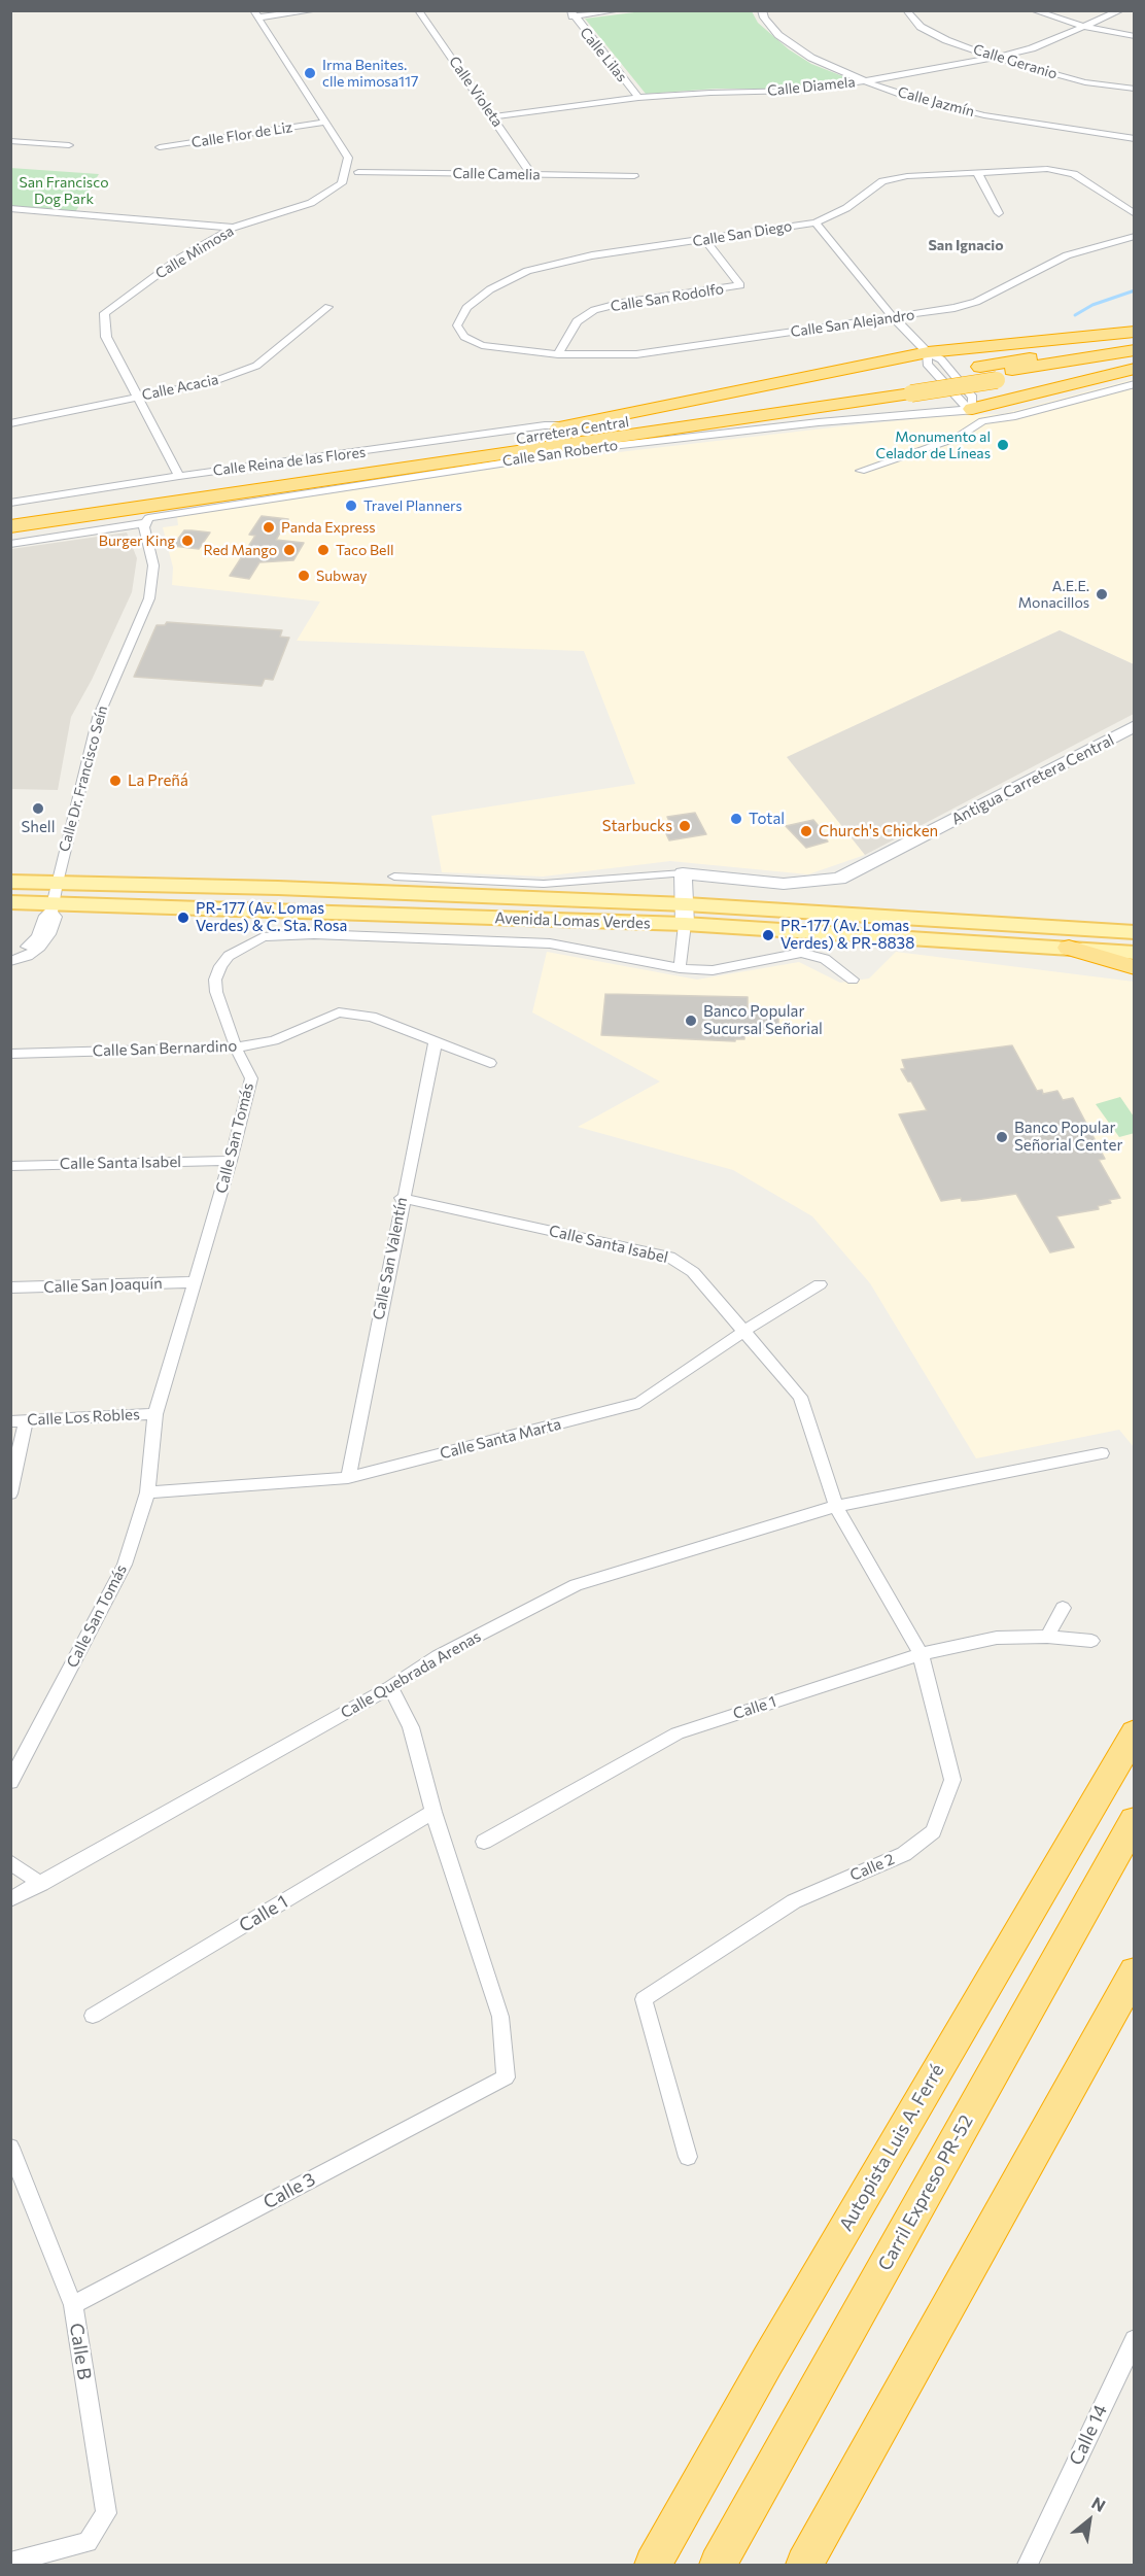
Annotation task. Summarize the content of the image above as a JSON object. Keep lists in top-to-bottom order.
{
  "streets": {
    "highway": ["Carretera Central", "Autopista Luis A. Ferré", "Carril Expreso PR-52"],
    "main road": ["Avenida Lomas Verdes"],
    "street": [
      "Calle Lilas",
      "Calle Geranio",
      "Calle Diamela",
      "Calle Violeta",
      "Calle Jazmín",
      "Calle Flor de Liz",
      "Calle Camelia",
      "Calle San Diego",
      "Calle Mimosa",
      "Calle San Rodolfo",
      "Calle San Alejandro",
      "Calle Acacia",
      "Calle San Roberto",
      "Calle Reina de las Flores",
      "Calle Dr. Francisco Seín",
      "Antigua Carretera Central",
      "Calle San Bernardino",
      "Calle San Tomás",
      "Calle Santa Isabel",
      "Calle San Valentín",
      "Calle San Joaquín",
      "Calle Los Robles",
      "Calle Santa Marta",
      "Calle Quebrada Arenas",
      "Calle 1",
      "Calle 2",
      "Calle 3",
      "Calle B",
      "Calle 14"
    ]
  },
  "crossings": [
    ["Calle Lilas", "Calle Diamela"],
    ["Calle Geranio", "Calle Diamela"],
    ["Calle Diamela", "Calle Violeta"],
    ["Calle Diamela", "Calle Jazmín"],
    ["Calle Violeta", "Calle Camelia"],
    ["Calle San Diego", "Calle San Rodolfo"],
    ["Calle San Diego", "Calle San Alejandro"],
    ["Calle Mimosa", "Calle Acacia"],
    ["Calle Mimosa", "Calle Reina de las Flores"],
    ["Calle San Rodolfo", "Calle San Alejandro"],
    ["Calle San Roberto", "Calle Dr. Francisco Seín"],
    ["Calle Dr. Francisco Seín", "Avenida Lomas Verdes"],
    ["Calle San Bernardino", "Calle San Tomás"],
    ["Calle San Bernardino", "Calle San Valentín"],
    ["Calle San Tomás", "Calle Santa Isabel"],
    ["Calle San Tomás", "Calle San Joaquín"],
    ["Calle San Tomás", "Calle Los Robles"],
    ["Calle San Tomás", "Calle Santa Marta"],
    ["Calle Santa Isabel", "Calle San Valentín"],
    ["Calle Santa Isabel", "Calle Santa Marta"],
    ["Calle Santa Isabel", "Calle Quebrada Arenas"],
    ["Calle Santa Isabel", "Calle 2"],
    ["Calle San Valentín", "Calle Santa Marta"],
    ["Calle Quebrada Arenas", "Calle 2"],
    ["Calle 1", "Calle 2"],
    ["Calle 1", "Calle 3"],
    ["Calle 3", "Calle B"]
  ],
  "districts": ["San Ignacio"],
  "parks": ["San Francisco Dog Park"],
  "places": [
    "Irma Benites. clle mimosa117",
    "Monumento al Celador de Líneas",
    "Travel Planners",
    "Panda Express",
    "Burger King",
    "Red Mango",
    "Taco Bell",
    "Subway",
    "A.E.E. Monacillos",
    "La Preñá",
    "Shell",
    "Total",
    "Starbucks",
    "Church's Chicken",
    "PR-177 (Av. Lomas Verdes) & C. Sta. Rosa",
    "PR-177 (Av. Lomas Verdes) & PR-8838",
    "Banco Popular Sucursal Señorial",
    "Banco Popular Señorial Center"
  ],
  "north": "top right"
}
